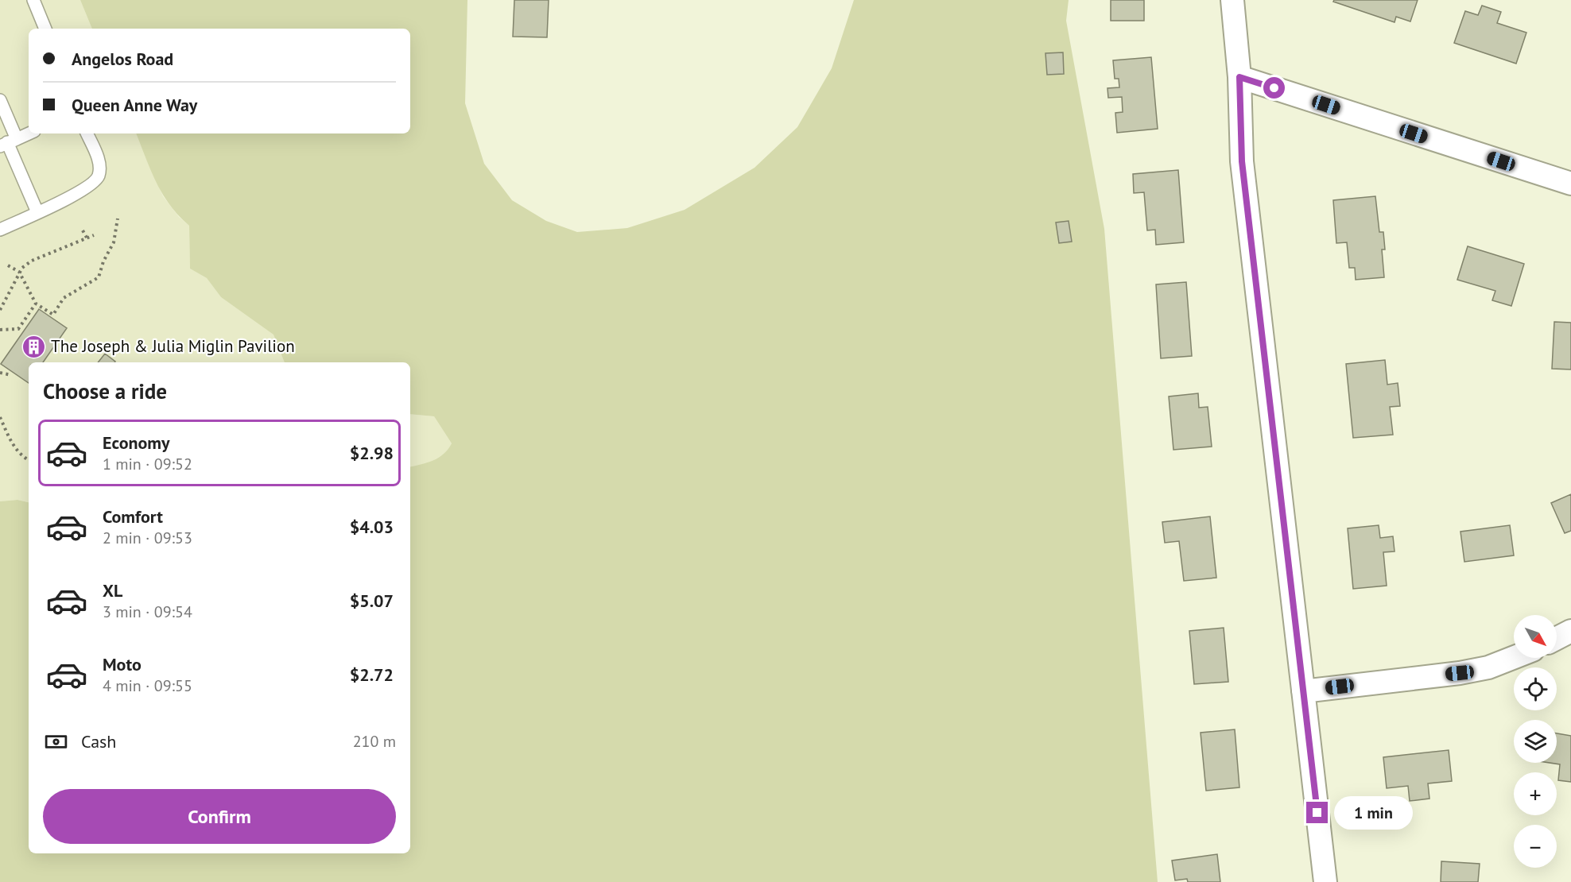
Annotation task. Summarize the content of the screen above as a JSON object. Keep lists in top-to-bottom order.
{
  "places": {
    "building": ["The Joseph & Julia Miglin Pavilion"]
  },
  "north": "bottom right",
  "page": {
    "banner": ["Angelos Road", "Queen Anne Way"],
    "heading": "Choose a ride",
    "list": [
      {
        "name": "Economy",
        "note": "1 min · 09:52",
        "value": "$2.98"
      },
      {
        "name": "Comfort",
        "note": "2 min · 09:53",
        "value": "$4.03"
      },
      {
        "name": "XL",
        "note": "3 min · 09:54",
        "value": "$5.07"
      },
      {
        "name": "Moto",
        "note": "4 min · 09:55",
        "value": "$2.72"
      }
    ],
    "map_buttons": ["+", "−"],
    "pay": ["Cash", "210 m"],
    "buttons": "Confirm",
    "bubble": "1 min"
  }
}
